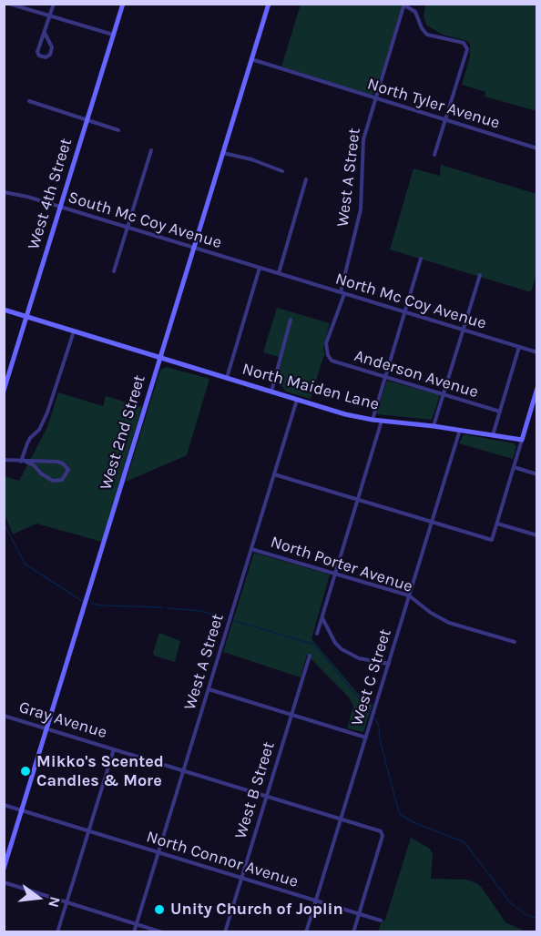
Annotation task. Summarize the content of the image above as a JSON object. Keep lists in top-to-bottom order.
{
  "streets": {
    "street": [
      "North Tyler Avenue",
      "West A Street",
      "West 4th Street",
      "South Mc Coy Avenue",
      "North Mc Coy Avenue",
      "Anderson Avenue",
      "North Maiden Lane",
      "West 2nd Street",
      "North Porter Avenue",
      "West C Street",
      "Gray Avenue",
      "West B Street",
      "North Connor Avenue"
    ]
  },
  "crossings": [
    ["North Tyler Avenue", "West A Street"],
    ["North Tyler Avenue", "West 2nd Street"],
    ["West A Street", "North Mc Coy Avenue"],
    ["West A Street", "Anderson Avenue"],
    ["West A Street", "North Maiden Lane"],
    ["West A Street", "North Porter Avenue"],
    ["West A Street", "Gray Avenue"],
    ["West A Street", "North Connor Avenue"],
    ["West 4th Street", "South Mc Coy Avenue"],
    ["West 4th Street", "North Maiden Lane"],
    ["South Mc Coy Avenue", "North Mc Coy Avenue"],
    ["South Mc Coy Avenue", "West 2nd Street"],
    ["North Maiden Lane", "West 2nd Street"],
    ["North Maiden Lane", "West C Street"],
    ["West 2nd Street", "Gray Avenue"],
    ["West 2nd Street", "North Connor Avenue"],
    ["North Porter Avenue", "West C Street"],
    ["West C Street", "Gray Avenue"],
    ["West C Street", "North Connor Avenue"],
    ["Gray Avenue", "West B Street"],
    ["Gray Avenue", "North Connor Avenue"],
    ["West B Street", "North Connor Avenue"]
  ],
  "places": ["Mikko's Scented Candles & More", "Unity Church of Joplin"],
  "north": "right"
}
